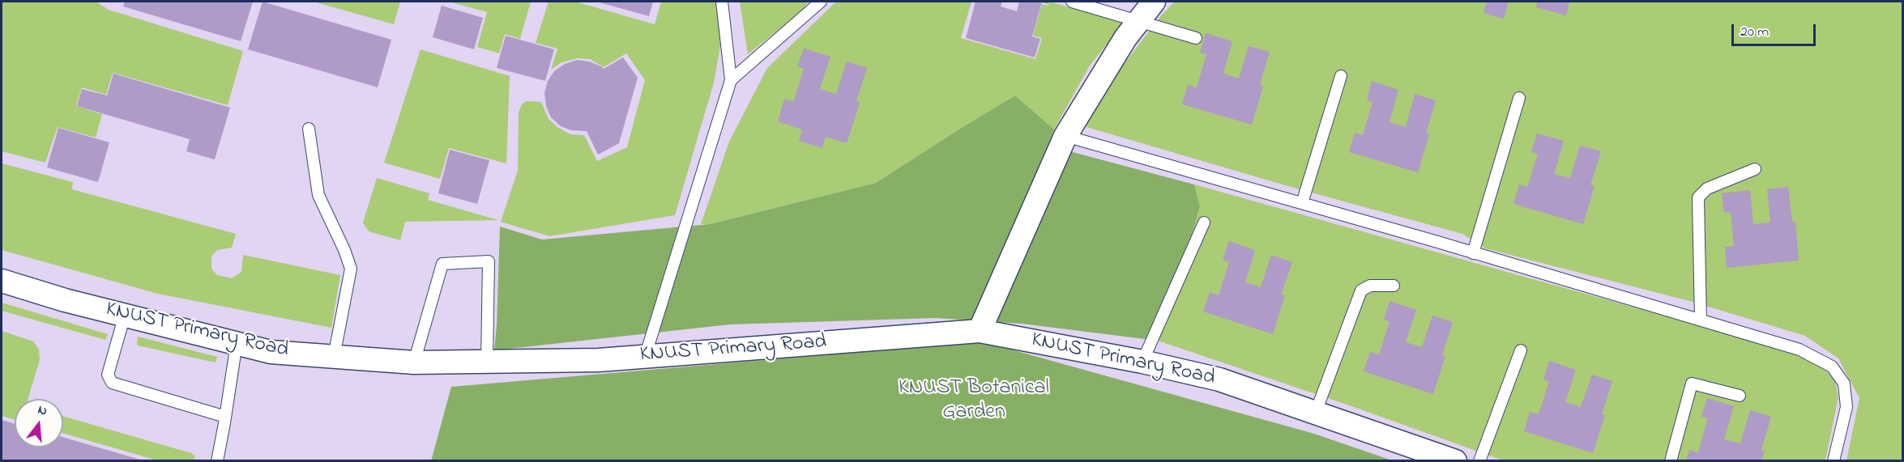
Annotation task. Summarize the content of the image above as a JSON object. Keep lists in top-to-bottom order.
{
  "streets": {
    "street": ["KNUST Primary Road"]
  },
  "parks": ["KNUST Botanical Garden"],
  "scale_bar": "20 m",
  "north": "top"
}
